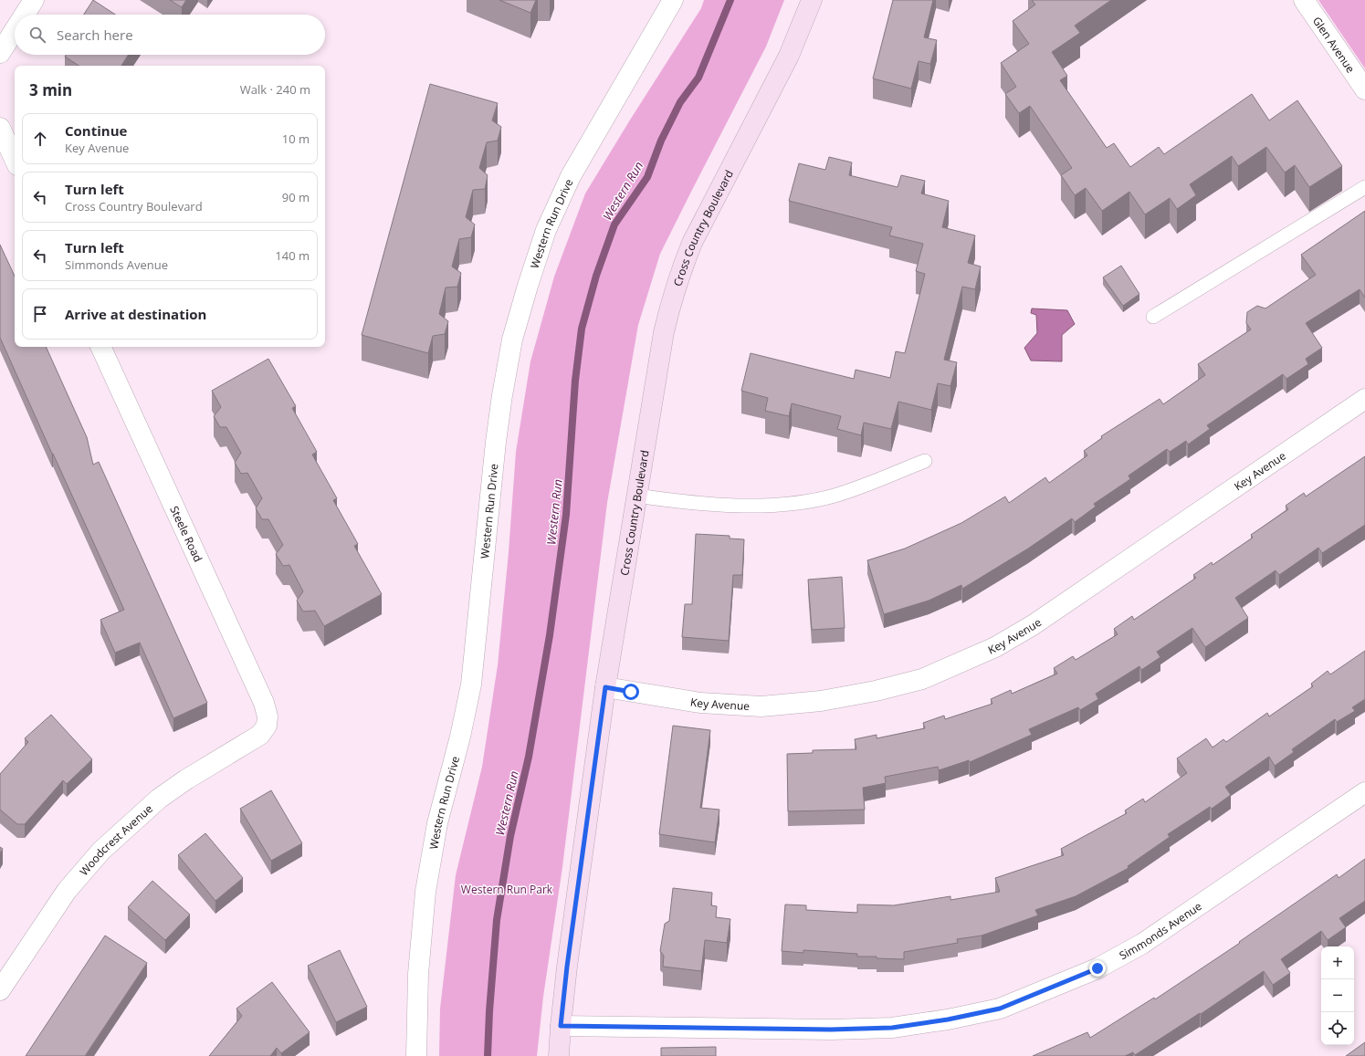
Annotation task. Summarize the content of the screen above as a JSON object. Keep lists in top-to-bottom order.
{
  "streets": {
    "main road": ["Cross Country Boulevard"],
    "street": [
      "Glen Avenue",
      "Western Run Drive",
      "Key Avenue",
      "Steele Road",
      "Woodcrest Avenue",
      "Simmonds Avenue"
    ]
  },
  "crossings": [
    ["Cross Country Boulevard", "Key Avenue"],
    ["Cross Country Boulevard", "Simmonds Avenue"],
    ["Steele Road", "Woodcrest Avenue"]
  ],
  "water": ["Western Run"],
  "parks": ["Western Run Park"],
  "page": {
    "search": "Search here",
    "heading": ["3 min", "Walk · 240 m"],
    "list": [
      ["Continue", "Key Avenue", "10 m"],
      ["Turn left", "Cross Country Boulevard", "90 m"],
      ["Turn left", "Simmonds Avenue", "140 m"],
      "Arrive at destination"
    ],
    "map_buttons": ["+", "−"]
  }
}
